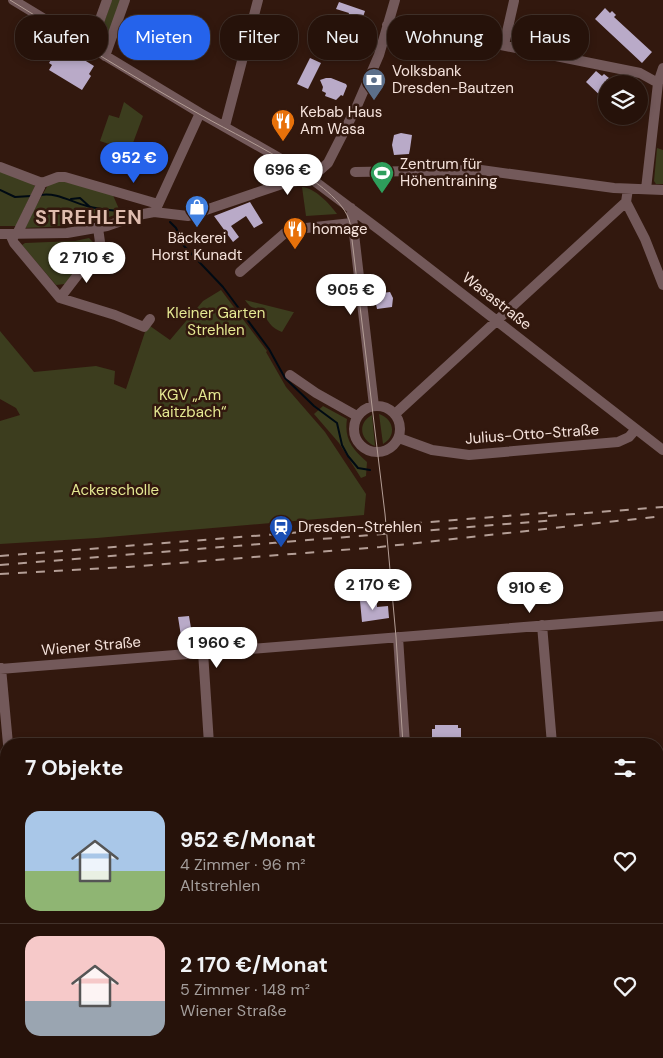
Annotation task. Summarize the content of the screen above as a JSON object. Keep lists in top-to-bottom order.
{
  "streets": {
    "street": ["Wasastraße", "Julius-Otto-Straße", "Wiener Straße"]
  },
  "crossings": [
    ["Wasastraße", "Julius-Otto-Straße"]
  ],
  "districts": ["STREHLEN"],
  "parks": ["Kleiner Garten Strehlen", "KGV „Am Kaitzbach“", "Ackerscholle"],
  "places": {
    "bank": ["Volksbank Dresden-Bautzen"],
    "restaurant": ["Kebab Haus Am Wasa", "homage"],
    "sports": ["Zentrum für Höhentraining"],
    "shop": ["Bäckerei Horst Kunadt"],
    "station": ["Dresden-Strehlen"]
  },
  "page": {
    "chip": [
      "Kaufen",
      "Mieten",
      "Filter",
      "Neu",
      "Wohnung",
      "Haus"
    ],
    "price": [
      "952 €",
      "696 €",
      "2 710 €",
      "905 €",
      "2 170 €",
      "910 €",
      "1 960 €"
    ],
    "heading": "7 Objekte",
    "list": [
      {
        "name": "952 €/Monat",
        "note": "4 Zimmer · 96 m² · Altstrehlen"
      },
      {
        "name": "2 170 €/Monat",
        "note": "5 Zimmer · 148 m² · Wiener Straße"
      }
    ]
  }
}
